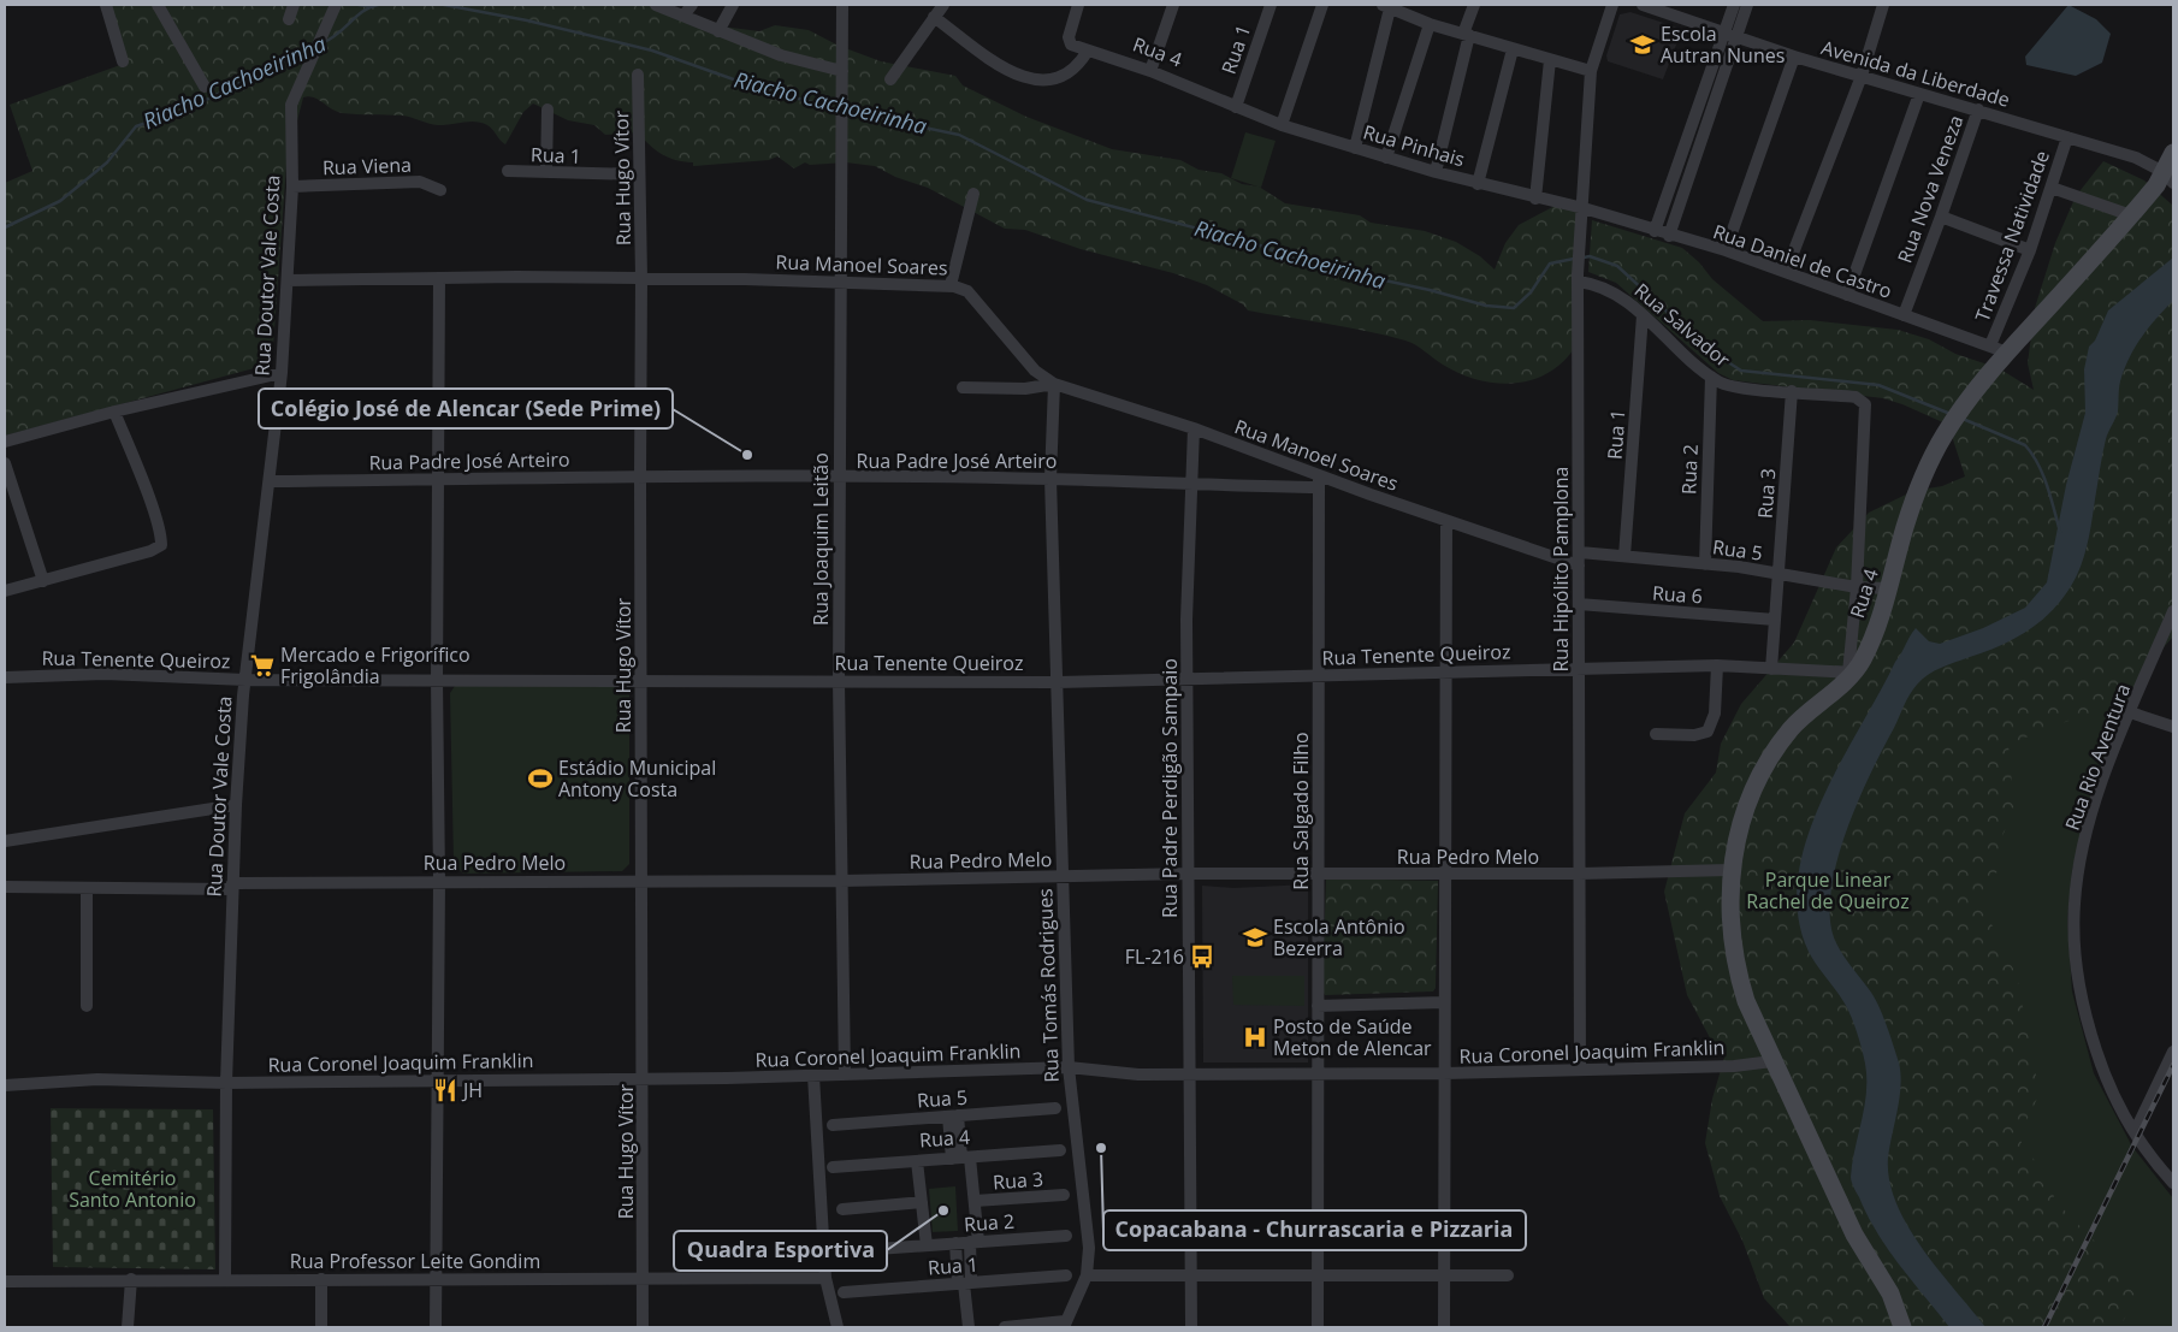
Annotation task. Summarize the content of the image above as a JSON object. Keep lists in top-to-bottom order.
{
  "streets": {
    "main road": ["Rua 4"],
    "street": [
      "Rua 1",
      "Avenida da Liberdade",
      "Rua Pinhais",
      "Rua Viena",
      "Rua Hugo Vítor",
      "Rua Nova Veneza",
      "Travessa Natividade",
      "Rua Daniel de Castro",
      "Rua Manoel Soares",
      "Rua Doutor Vale Costa",
      "Rua Salvador",
      "Rua Padre José Arteiro",
      "Rua 2",
      "Rua 3",
      "Rua Joaquim Leitão",
      "Rua 5",
      "Rua Hipólito Pamplona",
      "Rua 6",
      "Rua Tenente Queiroz",
      "Rua Rio Aventura",
      "Rua Padre Perdigão Sampaio",
      "Rua Salgado Filho",
      "Rua Pedro Melo",
      "Rua Tomás Rodrigues",
      "Rua Coronel Joaquim Franklin",
      "Rua Professor Leite Gondim"
    ]
  },
  "crossings": [
    ["Rua 1", "Rua 4"],
    ["Rua 1", "Rua Pinhais"],
    ["Rua 1", "Rua Hugo Vítor"],
    ["Rua 1", "Rua Salvador"],
    ["Rua 1", "Rua 5"],
    ["Rua 4", "Avenida da Liberdade"],
    ["Rua 4", "Rua Pinhais"],
    ["Rua 4", "Rua Daniel de Castro"],
    ["Rua 4", "Rua Salvador"],
    ["Rua 4", "Rua 5"],
    ["Rua 4", "Rua Tenente Queiroz"],
    ["Rua 4", "Rua Pedro Melo"],
    ["Rua 4", "Rua Coronel Joaquim Franklin"],
    ["Avenida da Liberdade", "Rua Nova Veneza"],
    ["Avenida da Liberdade", "Travessa Natividade"],
    ["Rua Pinhais", "Rua Daniel de Castro"],
    ["Rua Pinhais", "Rua Hipólito Pamplona"],
    ["Rua Viena", "Rua Doutor Vale Costa"],
    ["Rua Hugo Vítor", "Rua Manoel Soares"],
    ["Rua Hugo Vítor", "Rua Padre José Arteiro"],
    ["Rua Hugo Vítor", "Rua Tenente Queiroz"],
    ["Rua Hugo Vítor", "Rua Pedro Melo"],
    ["Rua Hugo Vítor", "Rua Coronel Joaquim Franklin"],
    ["Rua Hugo Vítor", "Rua Professor Leite Gondim"],
    ["Rua Nova Veneza", "Rua Daniel de Castro"],
    ["Travessa Natividade", "Rua Daniel de Castro"],
    ["Rua Daniel de Castro", "Rua Hipólito Pamplona"],
    ["Rua Manoel Soares", "Rua Doutor Vale Costa"],
    ["Rua Manoel Soares", "Rua Joaquim Leitão"],
    ["Rua Manoel Soares", "Rua 5"],
    ["Rua Manoel Soares", "Rua Hipólito Pamplona"],
    ["Rua Manoel Soares", "Rua Padre Perdigão Sampaio"],
    ["Rua Manoel Soares", "Rua Salgado Filho"],
    ["Rua Manoel Soares", "Rua Tomás Rodrigues"],
    ["Rua Doutor Vale Costa", "Rua Padre José Arteiro"],
    ["Rua Doutor Vale Costa", "Rua Tenente Queiroz"],
    ["Rua Doutor Vale Costa", "Rua Pedro Melo"],
    ["Rua Doutor Vale Costa", "Rua Coronel Joaquim Franklin"],
    ["Rua Doutor Vale Costa", "Rua Professor Leite Gondim"],
    ["Rua Salvador", "Rua 2"],
    ["Rua Salvador", "Rua 3"],
    ["Rua Salvador", "Rua Hipólito Pamplona"],
    ["Rua Padre José Arteiro", "Rua Joaquim Leitão"],
    ["Rua Padre José Arteiro", "Rua Padre Perdigão Sampaio"],
    ["Rua Padre José Arteiro", "Rua Salgado Filho"],
    ["Rua Padre José Arteiro", "Rua Tomás Rodrigues"],
    ["Rua 2", "Rua 5"],
    ["Rua 3", "Rua 5"],
    ["Rua 3", "Rua 6"],
    ["Rua 3", "Rua Tenente Queiroz"],
    ["Rua Joaquim Leitão", "Rua Tenente Queiroz"],
    ["Rua Joaquim Leitão", "Rua Pedro Melo"],
    ["Rua Joaquim Leitão", "Rua Coronel Joaquim Franklin"],
    ["Rua 5", "Rua Hipólito Pamplona"],
    ["Rua Hipólito Pamplona", "Rua 6"],
    ["Rua Hipólito Pamplona", "Rua Tenente Queiroz"],
    ["Rua Hipólito Pamplona", "Rua Pedro Melo"],
    ["Rua Hipólito Pamplona", "Rua Coronel Joaquim Franklin"],
    ["Rua Tenente Queiroz", "Rua Padre Perdigão Sampaio"],
    ["Rua Tenente Queiroz", "Rua Salgado Filho"],
    ["Rua Tenente Queiroz", "Rua Tomás Rodrigues"],
    ["Rua Padre Perdigão Sampaio", "Rua Pedro Melo"],
    ["Rua Padre Perdigão Sampaio", "Rua Coronel Joaquim Franklin"],
    ["Rua Salgado Filho", "Rua Pedro Melo"],
    ["Rua Salgado Filho", "Rua Coronel Joaquim Franklin"],
    ["Rua Pedro Melo", "Rua Tomás Rodrigues"],
    ["Rua Tomás Rodrigues", "Rua Coronel Joaquim Franklin"]
  ],
  "water": ["Riacho Cachoeirinha"],
  "parks": ["Parque Linear Rachel de Queiroz", "Cemitério Santo Antonio"],
  "places": {
    "school or university": ["Escola Autran Nunes", "Escola Antônio Bezerra"],
    "other": ["Colégio José de Alencar (Sede Prime)", "Copacabana - Churrascaria e Pizzaria", "Quadra Esportiva"],
    "supermarket": ["Mercado e Frigorífico Frigolândia"],
    "sports": ["Estádio Municipal Antony Costa"],
    "bus stop": ["FL-216"],
    "hospital": ["Posto de Saúde Meton de Alencar"],
    "restaurant": ["JH"]
  }
}
